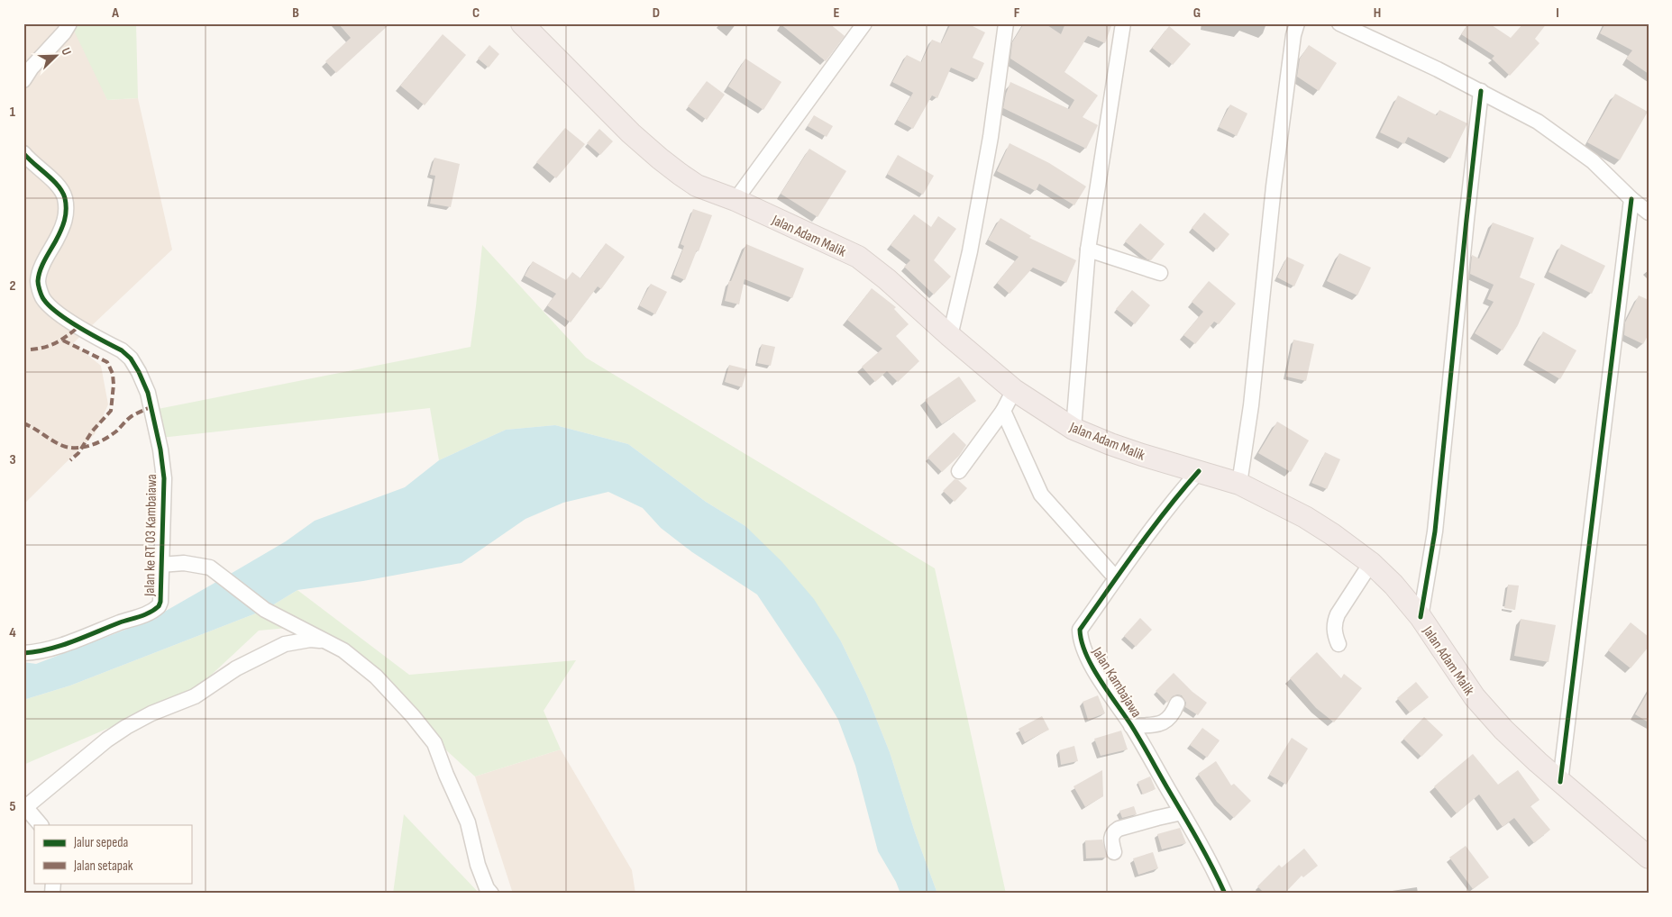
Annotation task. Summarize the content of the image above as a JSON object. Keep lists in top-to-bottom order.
{
  "streets": {
    "highway": ["Jalan Adam Malik"],
    "street": ["Jalan ke RT 03 Kambaiawa", "Jalan Kambajawa"]
  },
  "crossings": [
    ["Jalan Adam Malik", "Jalan Kambajawa"]
  ],
  "legend": ["Jalur sepeda", "Jalan setapak"],
  "north": "top right",
  "grid": {
    "columns": [
      "A",
      "B",
      "C",
      "D",
      "E",
      "F",
      "G",
      "H",
      "I"
    ],
    "rows": [
      "1",
      "2",
      "3",
      "4",
      "5"
    ]
  }
}
